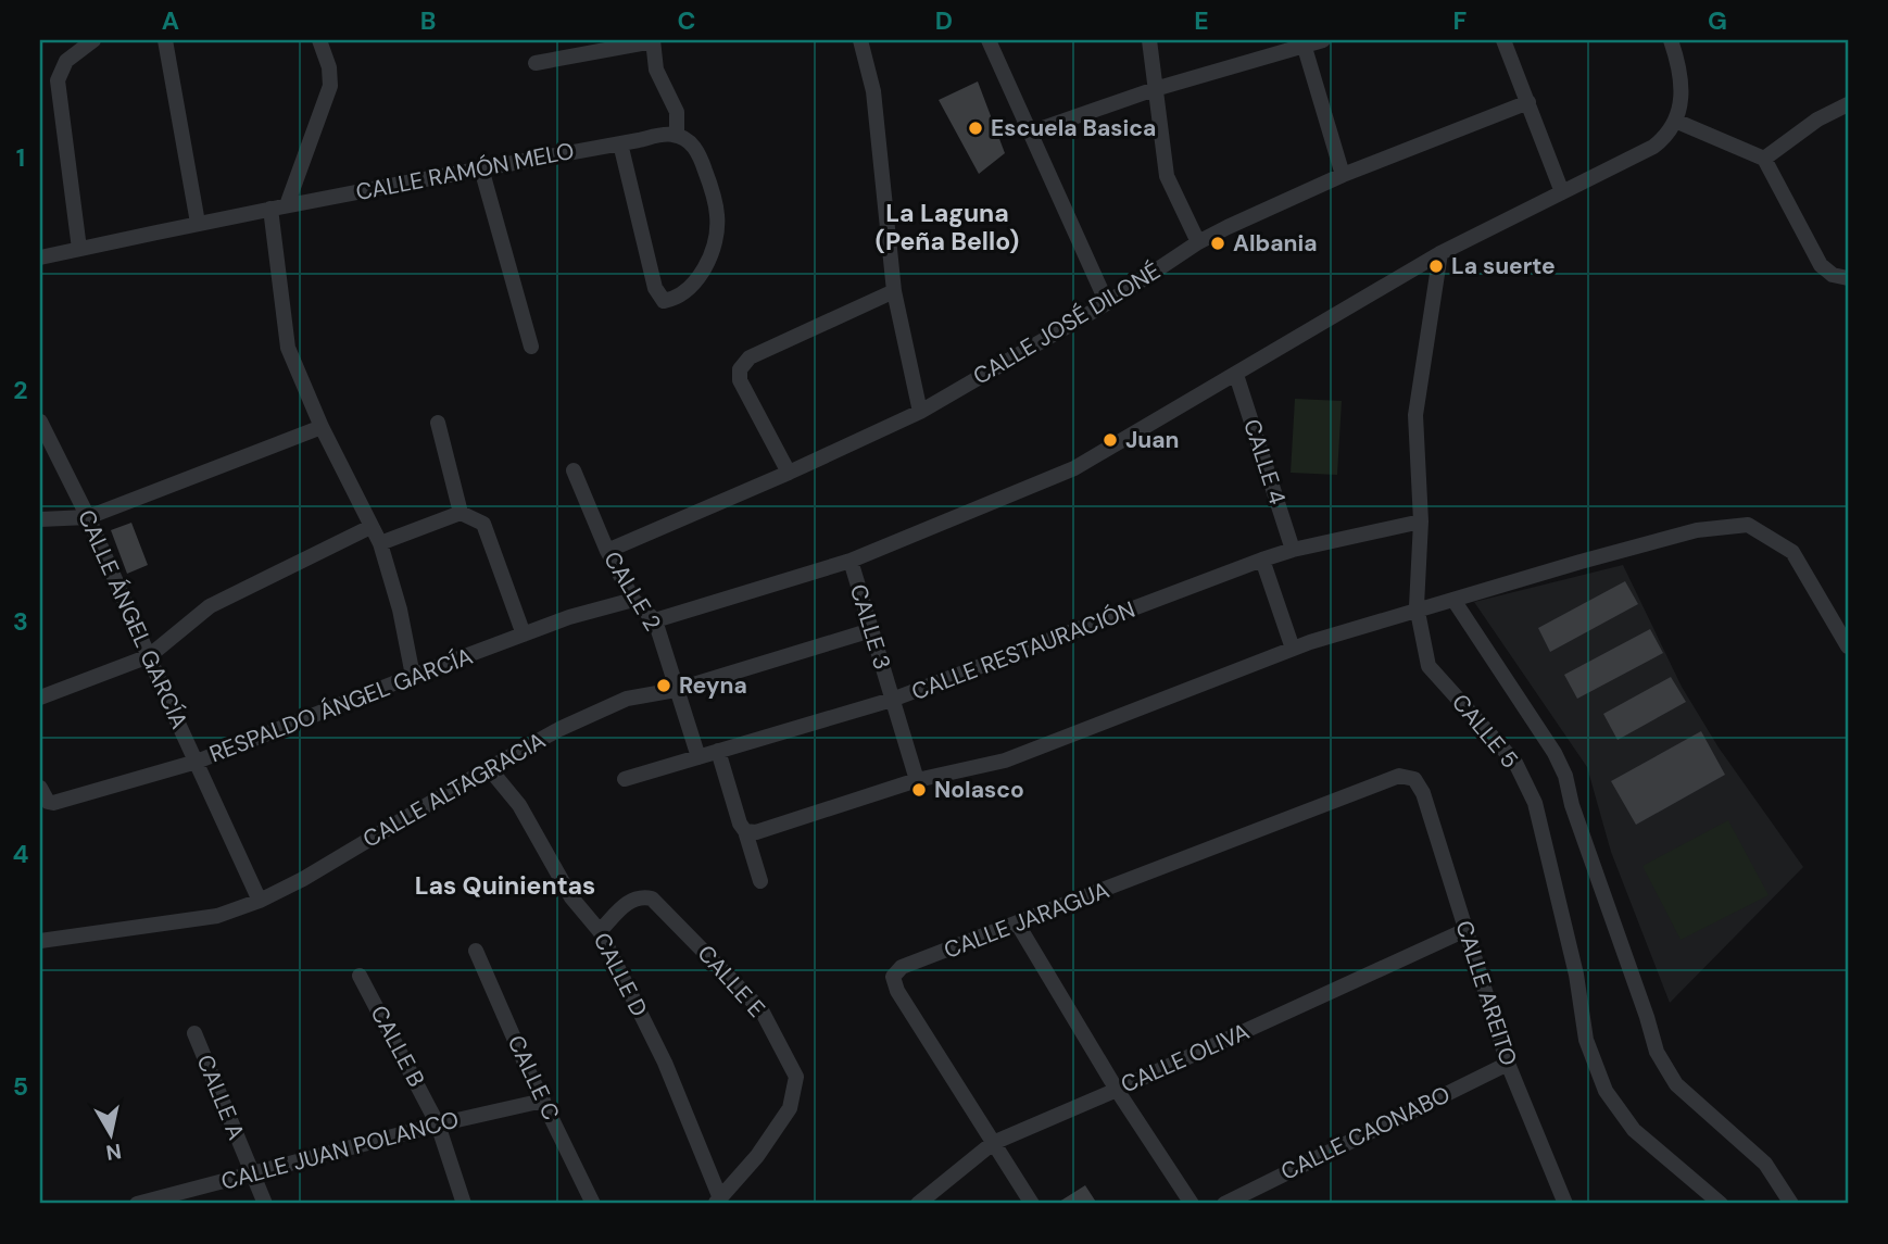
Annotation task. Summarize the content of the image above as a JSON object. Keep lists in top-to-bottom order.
{
  "streets": {
    "street": [
      "CALLE RAMÓN MELO",
      "CALLE JOSÉ DILONÉ",
      "CALLE 4",
      "CALLE 2",
      "CALLE ÁNGEL GARCÍA",
      "CALLE 3",
      "CALLE RESTAURACIÓN",
      "RESPALDO ÁNGEL GARCÍA",
      "CALLE 5",
      "CALLE ALTAGRACIA",
      "CALLE JARAGUA",
      "CALLE D",
      "CALLE E",
      "CALLE AREITO",
      "CALLE B",
      "CALLE OLIVA",
      "CALLE C",
      "CALLE A",
      "CALLE CAONABO",
      "CALLE JUAN POLANCO"
    ]
  },
  "crossings": [
    ["CALLE JOSÉ DILONÉ", "CALLE 2"],
    ["CALLE 4", "CALLE RESTAURACIÓN"],
    ["CALLE 2", "CALLE RESTAURACIÓN"],
    ["CALLE 2", "RESPALDO ÁNGEL GARCÍA"],
    ["CALLE 2", "CALLE ALTAGRACIA"],
    ["CALLE ÁNGEL GARCÍA", "RESPALDO ÁNGEL GARCÍA"],
    ["CALLE ÁNGEL GARCÍA", "CALLE ALTAGRACIA"],
    ["CALLE 3", "CALLE RESTAURACIÓN"],
    ["CALLE 3", "CALLE ALTAGRACIA"],
    ["CALLE RESTAURACIÓN", "CALLE 5"],
    ["CALLE ALTAGRACIA", "CALLE D"],
    ["CALLE JARAGUA", "CALLE AREITO"],
    ["CALLE JARAGUA", "CALLE OLIVA"],
    ["CALLE D", "CALLE E"],
    ["CALLE AREITO", "CALLE OLIVA"],
    ["CALLE AREITO", "CALLE CAONABO"],
    ["CALLE B", "CALLE JUAN POLANCO"],
    ["CALLE C", "CALLE JUAN POLANCO"],
    ["CALLE A", "CALLE JUAN POLANCO"]
  ],
  "districts": ["La Laguna (Peña Bello)", "Las Quinientas"],
  "places": [
    "Escuela Basica",
    "Albania",
    "La suerte",
    "Juan",
    "Reyna",
    "Nolasco"
  ],
  "north": "bottom",
  "grid": {
    "columns": [
      "A",
      "B",
      "C",
      "D",
      "E",
      "F",
      "G"
    ],
    "rows": [
      "1",
      "2",
      "3",
      "4",
      "5"
    ]
  }
}
